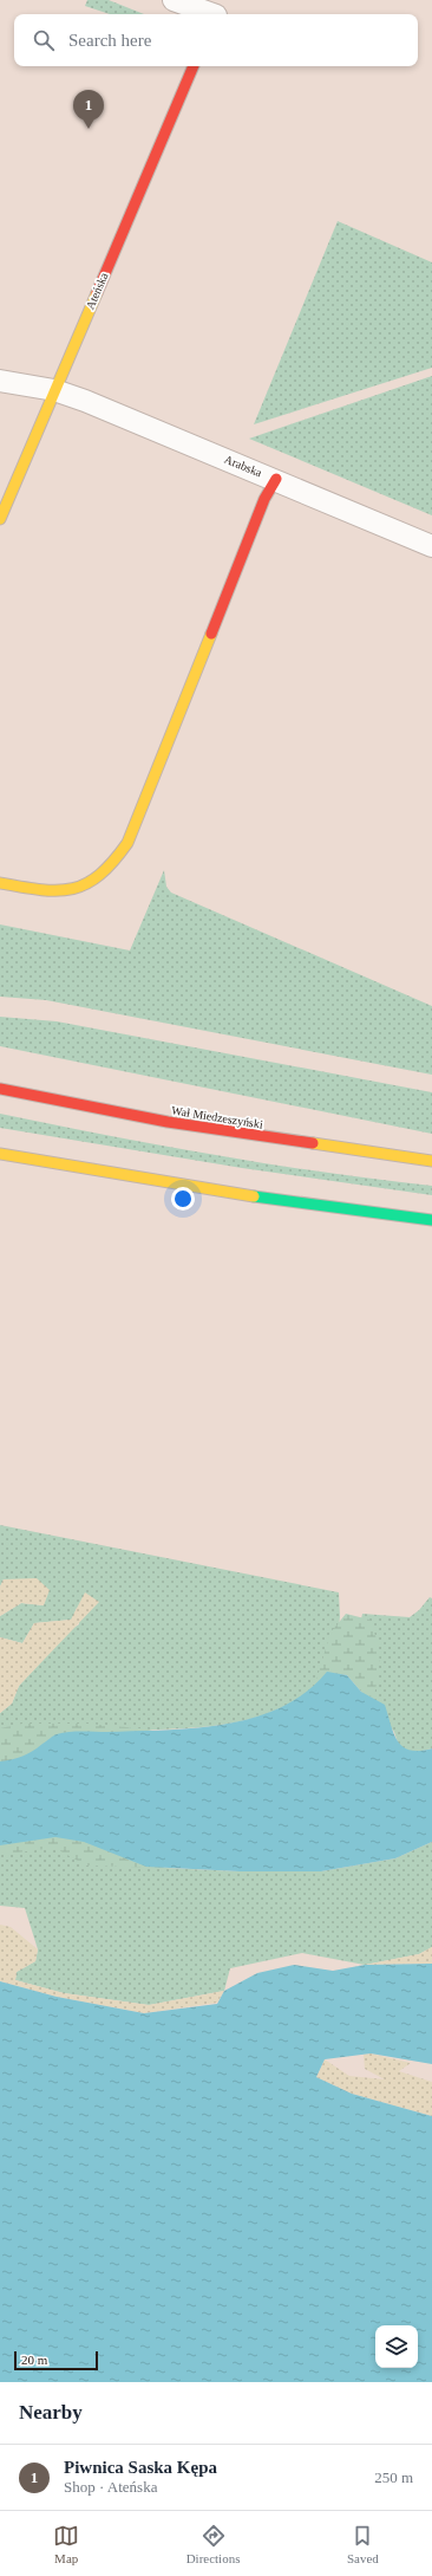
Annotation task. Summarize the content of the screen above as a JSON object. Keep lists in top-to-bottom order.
{
  "streets": {
    "street": ["Ateńska", "Arabska", "Wał Miedzeszyński"]
  },
  "crossings": [
    ["Ateńska", "Arabska"]
  ],
  "scale_bar": "20 m",
  "page": {
    "search": "Search here",
    "pins": "1",
    "scale": "20 m",
    "heading": "Nearby",
    "list": [
      {
        "mark": "1",
        "name": "Piwnica Saska Kępa",
        "note": "Shop · Ateńska",
        "value": "250 m"
      }
    ],
    "nav": ["Map", "Directions", "Saved"]
  }
}
